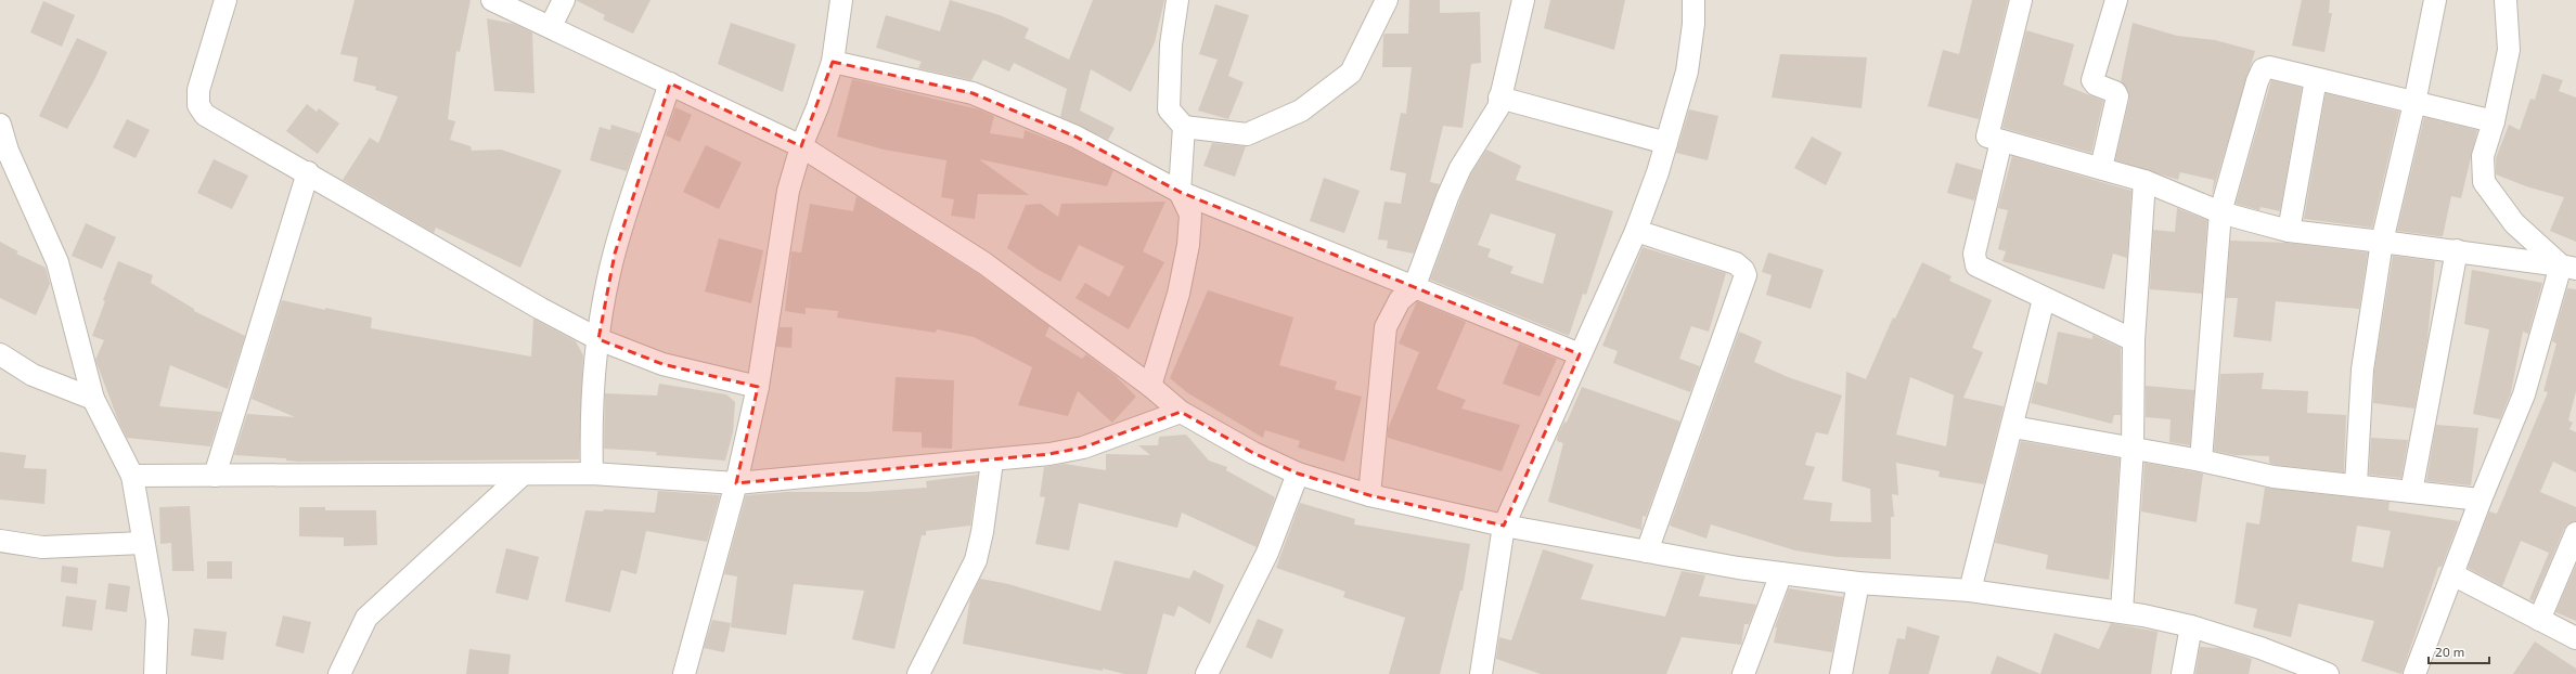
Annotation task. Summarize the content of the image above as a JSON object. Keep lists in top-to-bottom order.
{
  "scale_bar": "20 m"
}
